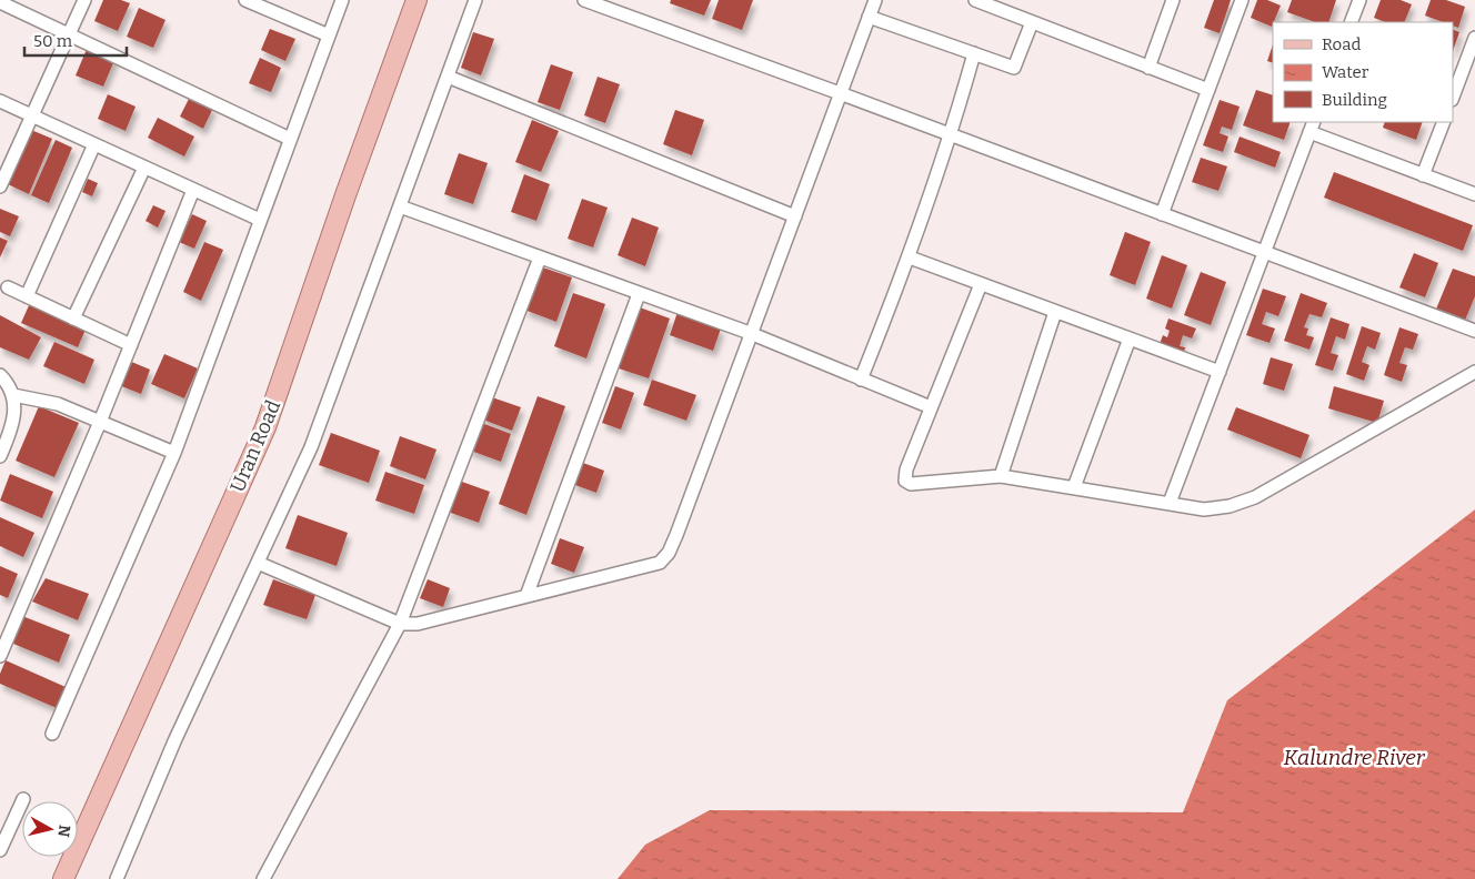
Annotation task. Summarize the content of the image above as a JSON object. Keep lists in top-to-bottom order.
{
  "streets": {
    "main road": ["Uran Road"]
  },
  "water": ["Kalundre River"],
  "legend": ["Road", "Water", "Building"],
  "scale_bar": "50 m",
  "north": "right"
}
